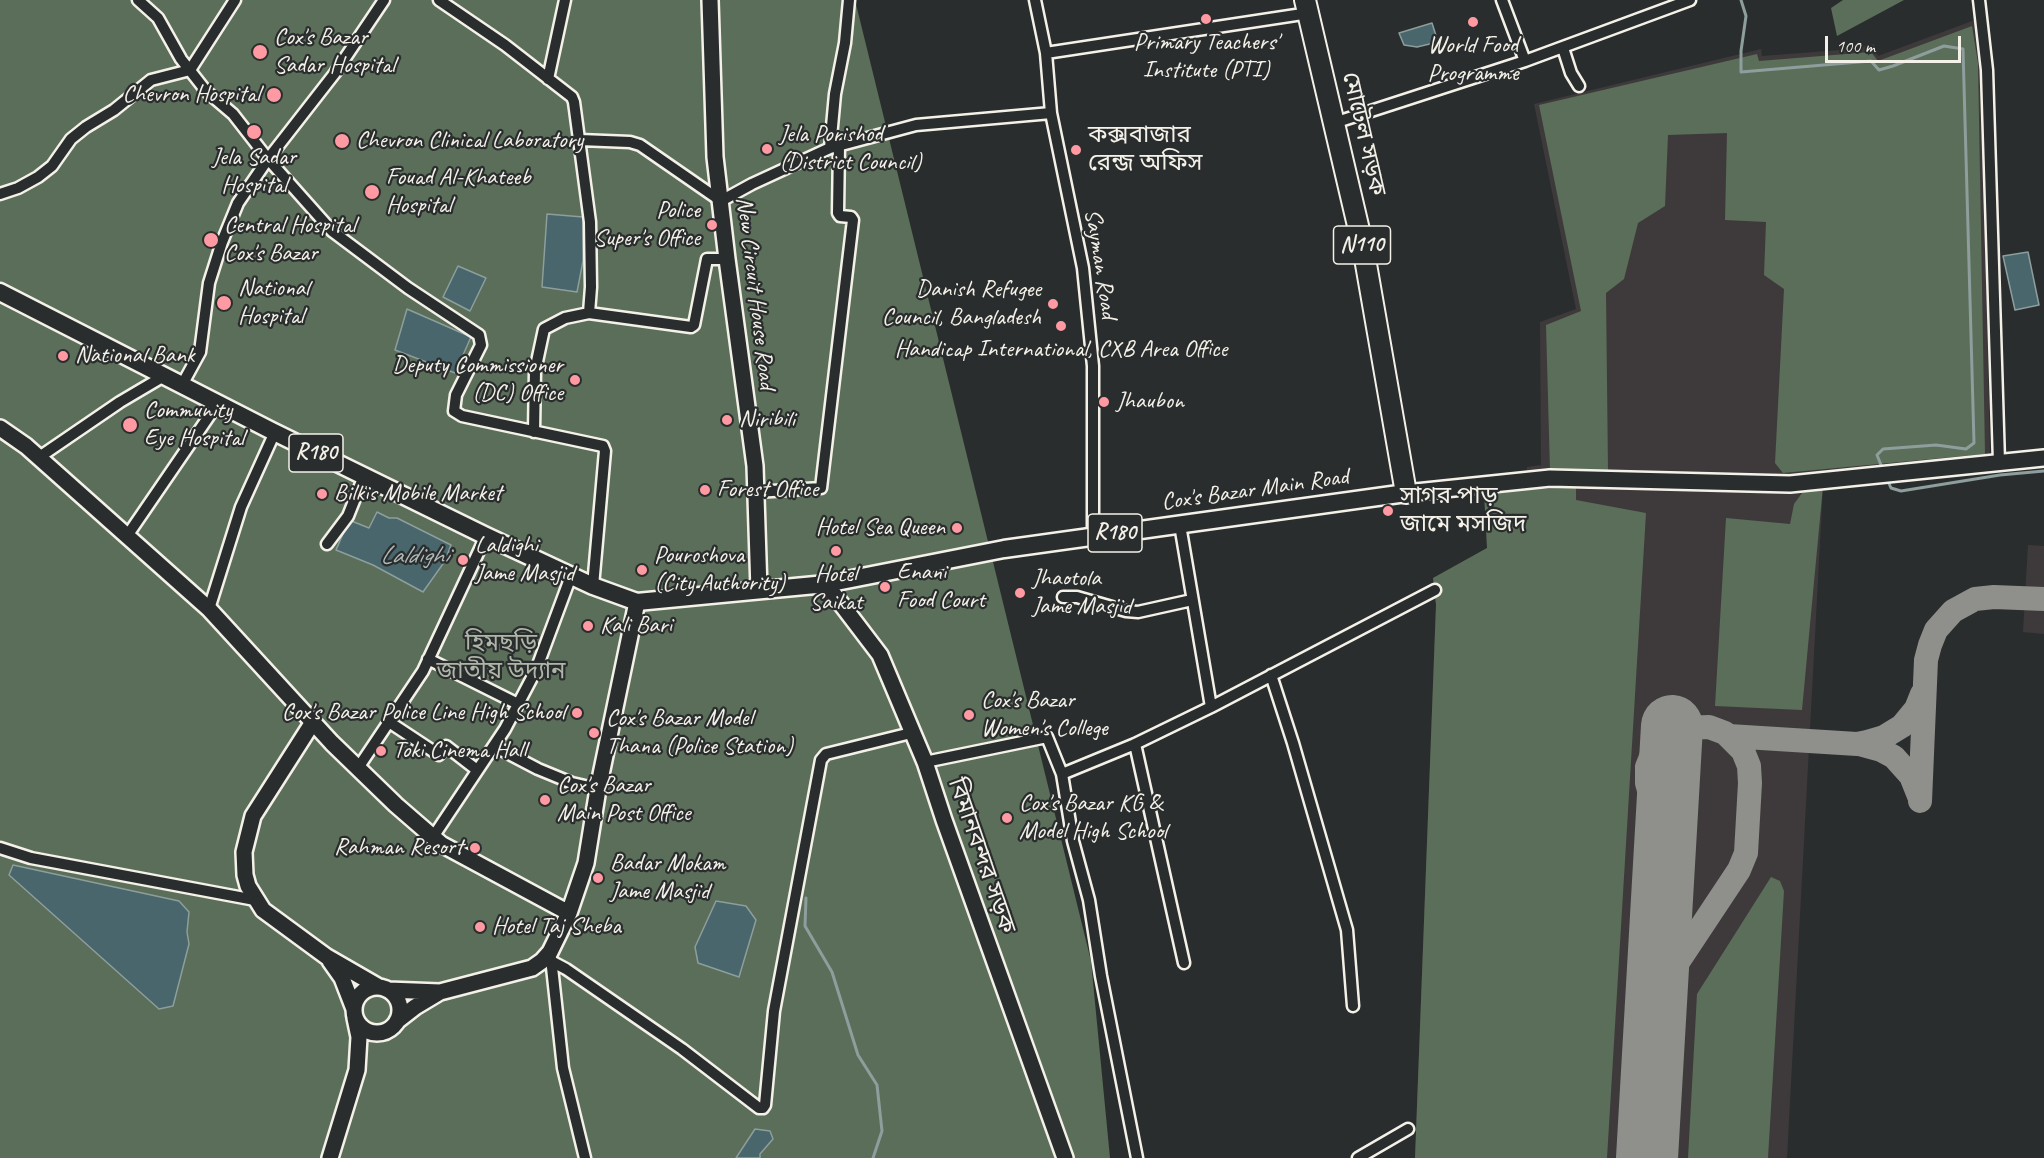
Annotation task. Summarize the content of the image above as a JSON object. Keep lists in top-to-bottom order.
{
  "streets": {
    "highway": ["মোটেল সড়ক", "N110"],
    "main road": ["R180", "Cox's Bazar Main Road"],
    "street": ["Sayman Road", "New Circuit House Road", "বিমানবন্দর সড়ক"]
  },
  "crossings": [
    ["মোটেল সড়ক", "Cox's Bazar Main Road"],
    ["Sayman Road", "Cox's Bazar Main Road"],
    ["New Circuit House Road", "R180"],
    ["R180", "Cox's Bazar Main Road"],
    ["R180", "বিমানবন্দর সড়ক"],
    ["Cox's Bazar Main Road", "বিমানবন্দর সড়ক"]
  ],
  "water": ["Laldighi"],
  "parks": ["হিমছড়ি জাতীয় উদ্যান"],
  "places": [
    "Primary Teachers' Institute (PTI)",
    "World Food Programme",
    "Cox's Bazar Sadar Hospital",
    "Chevron Hospital",
    "Jela Sadar Hospital",
    "Chevron Clinical Laboratory",
    "Jela Porishod (District Council)",
    "কক্সবাজার রেন্জ অফিস",
    "Fouad Al-Khateeb Hospital",
    "Police Super's Office",
    "Central Hospital Cox's Bazar",
    "National Hospital",
    "Danish Refugee Council, Bangladesh",
    "Handicap International, CXB Area Office",
    "National Bank",
    "Deputy Commissioner (DC) Office",
    "Jhaubon",
    "Niribili",
    "Community Eye Hospital",
    "Forest Office",
    "Bilkis Mobile Market",
    "সাগর পাড় জামে মসজিদ",
    "Hotel Sea Queen",
    "Hotel Saikat",
    "Laldighi Jame Masjid",
    "Pouroshova (City Authority)",
    "Enani Food Court",
    "Jhaotola Jame Masjid",
    "Kali Bari",
    "Cox's Bazar Police Line High School",
    "Cox's Bazar Women's College",
    "Cox's Bazar Model Thana (Police Station)",
    "Toki Cinema Hall",
    "Cox's Bazar Main Post Office",
    "Cox's Bazar KG & Model High School",
    "Rahman Resort",
    "Badar Mokam Jame Masjid",
    "Hotel Taj Sheba"
  ],
  "scale_bar": "100 m"
}
